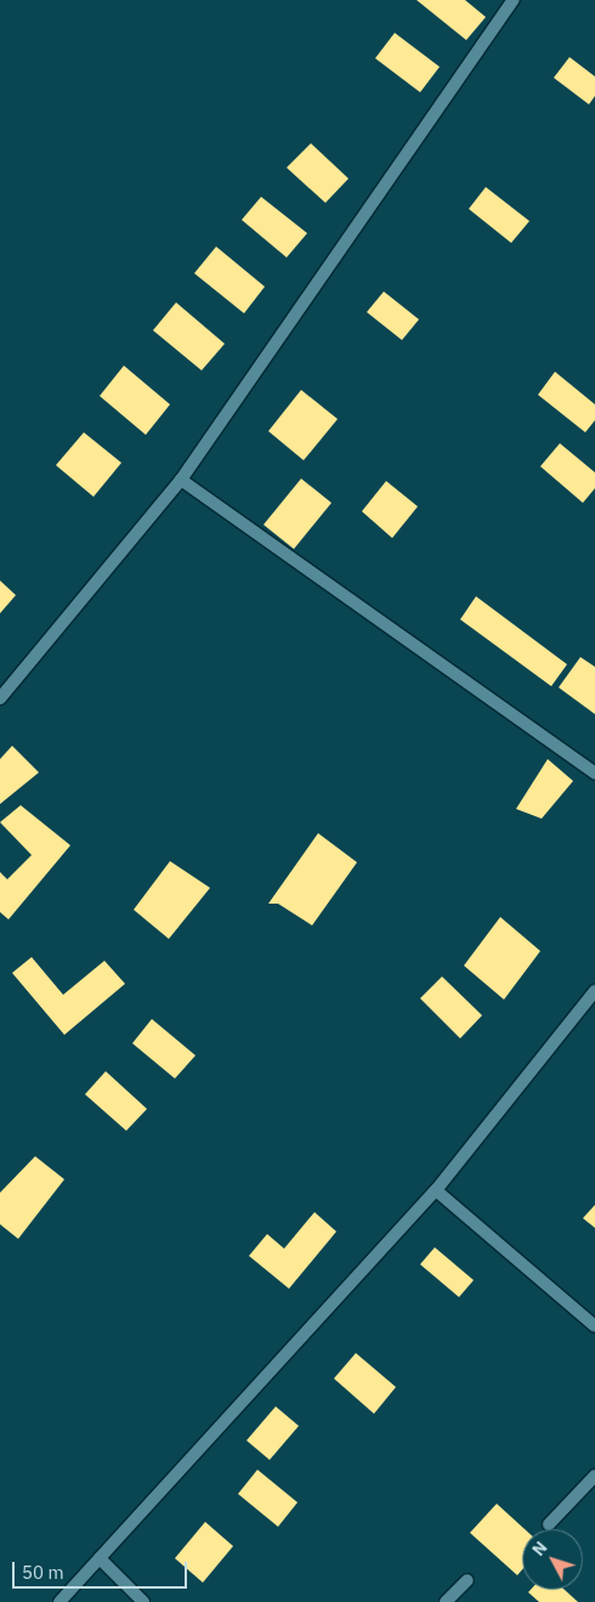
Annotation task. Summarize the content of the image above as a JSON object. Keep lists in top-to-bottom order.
{
  "scale_bar": "50 m",
  "north": "top left"
}
